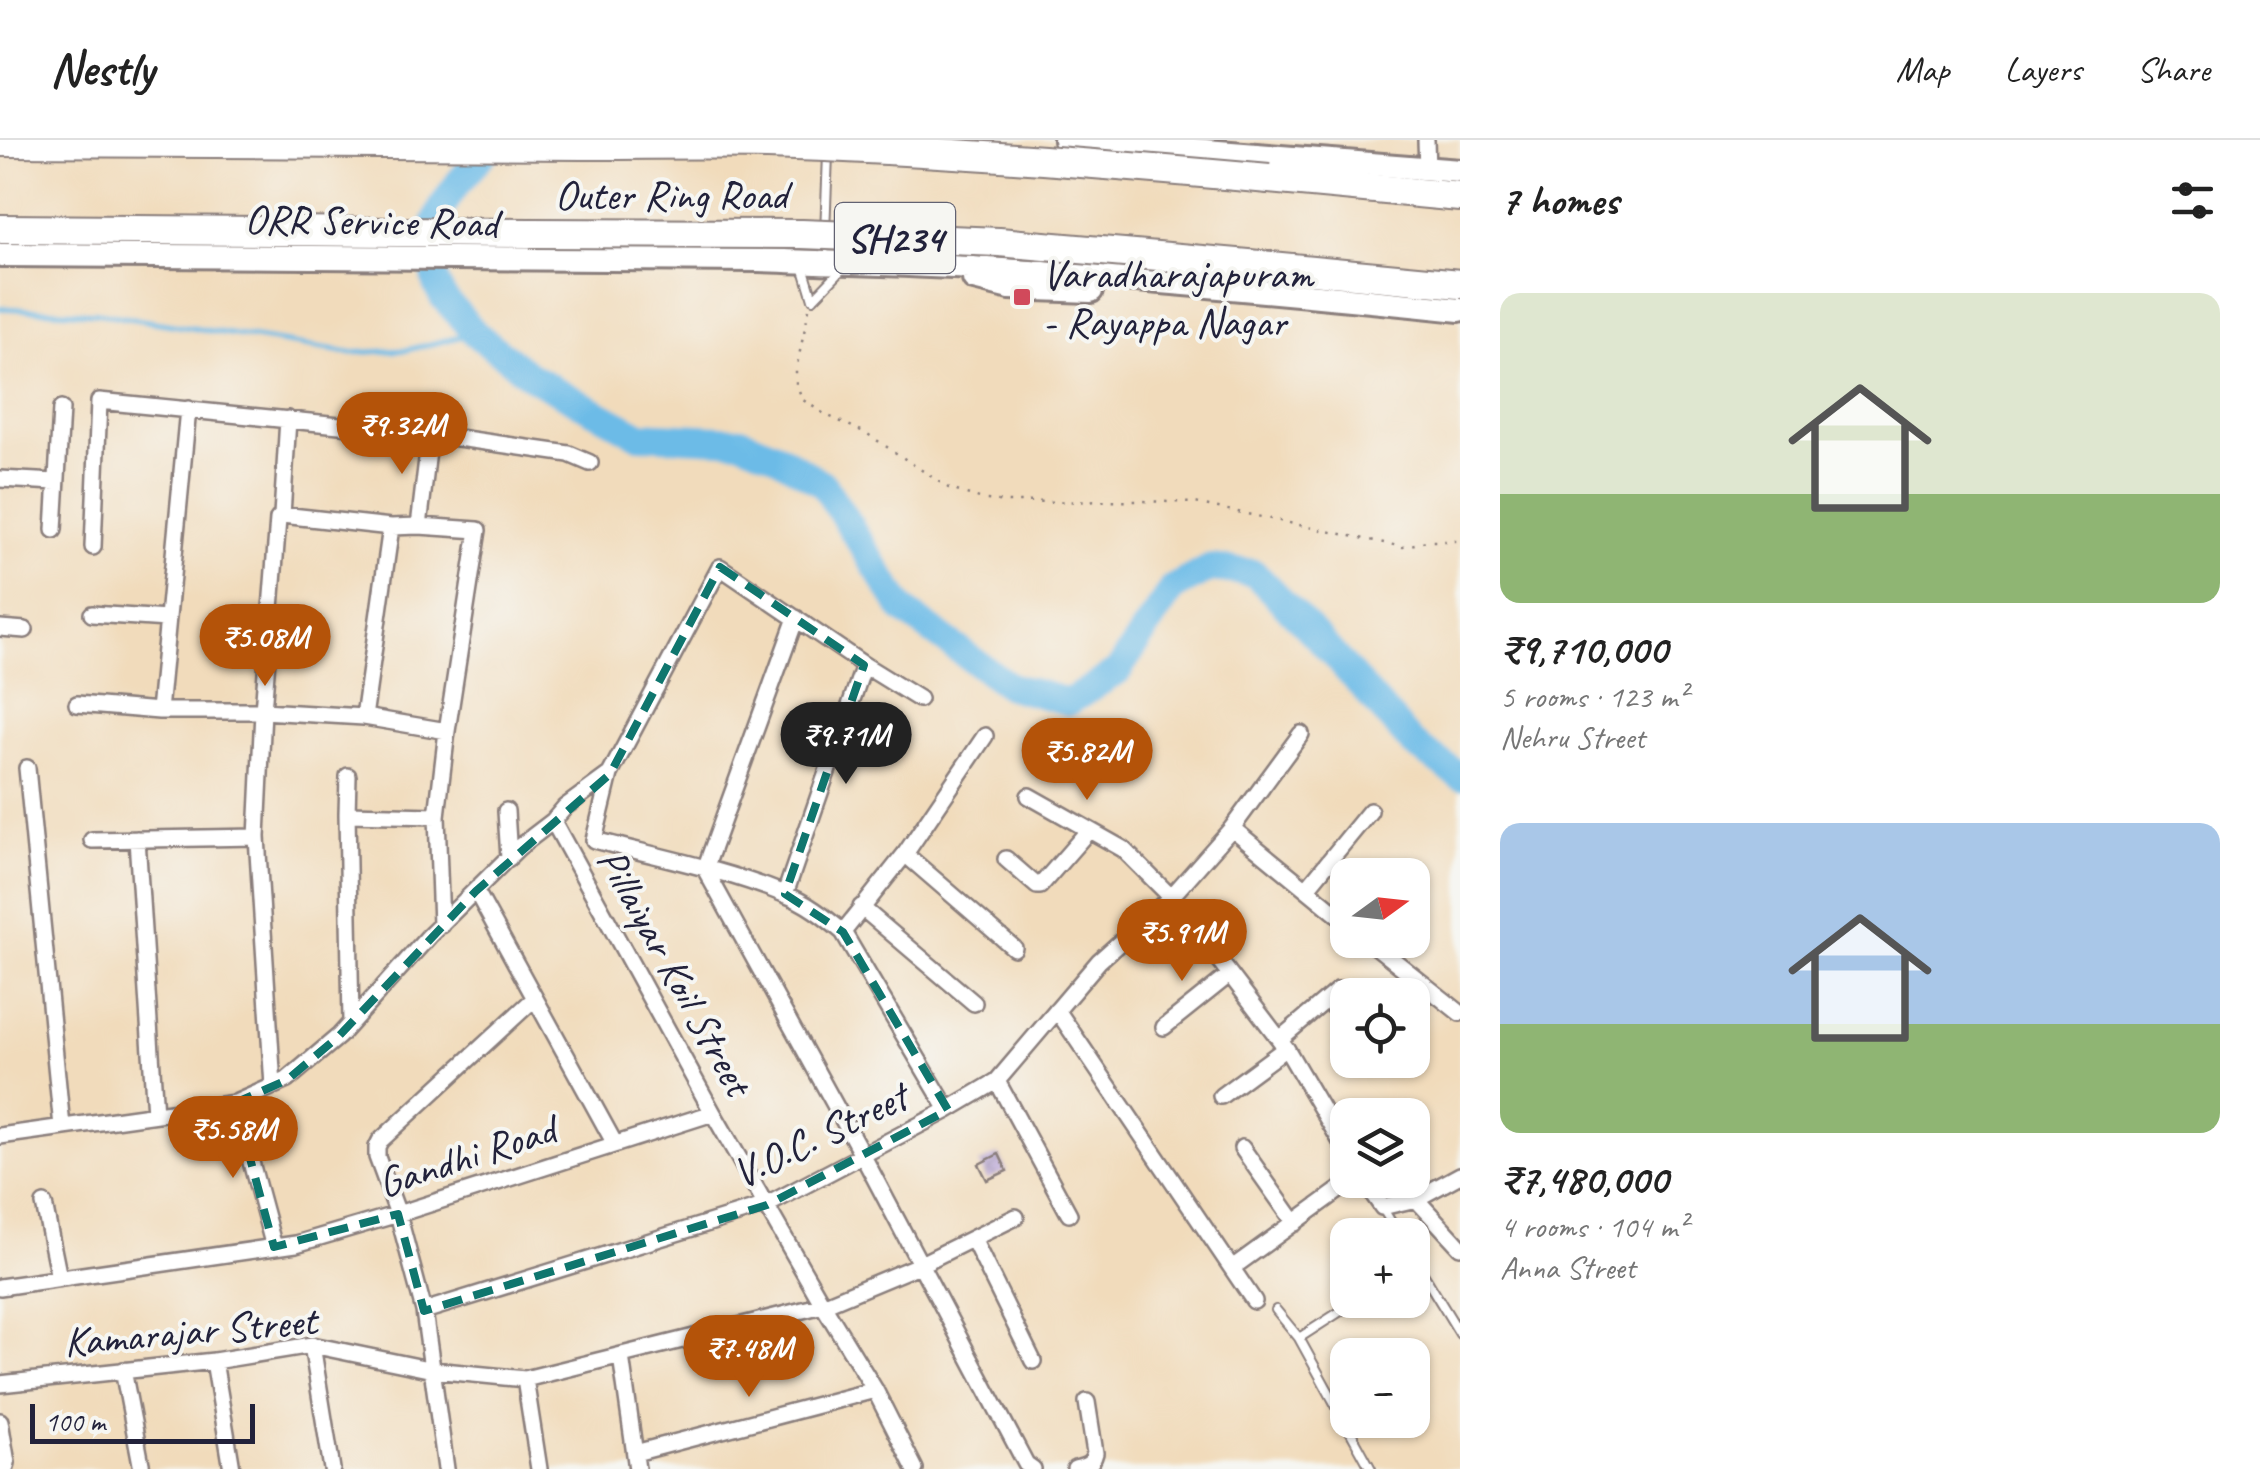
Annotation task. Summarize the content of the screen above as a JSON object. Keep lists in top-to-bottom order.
{
  "streets": {
    "highway": ["Outer Ring Road", "SH234"],
    "main road": ["ORR Service Road"],
    "street": [
      "Pillaiyar Koil Street",
      "V.O.C. Street",
      "Gandhi Road",
      "Kamarajar Street"
    ]
  },
  "crossings": [
    ["Outer Ring Road", "ORR Service Road"],
    ["Pillaiyar Koil Street", "V.O.C. Street"],
    ["Pillaiyar Koil Street", "Gandhi Road"],
    ["Pillaiyar Koil Street", "Kamarajar Street"]
  ],
  "places": {
    "transit": ["Varadharajapuram - Rayappa Nagar"]
  },
  "scale_bar": "100 m",
  "north": "right",
  "page": {
    "header": "Nestly",
    "nav": ["Map", "Layers", "Share"],
    "heading": "7 homes",
    "list": [
      {
        "name": "₹9,710,000",
        "note": "5 rooms · 123 m² · Nehru Street"
      },
      {
        "name": "₹7,480,000",
        "note": "4 rooms · 104 m² · Anna Street"
      }
    ],
    "price": [
      "₹9.32M",
      "₹5.08M",
      "₹9.71M",
      "₹5.82M",
      "₹5.91M",
      "₹5.58M",
      "₹7.48M"
    ],
    "map_buttons": ["+", "−"],
    "scale": "100 m"
  }
}
